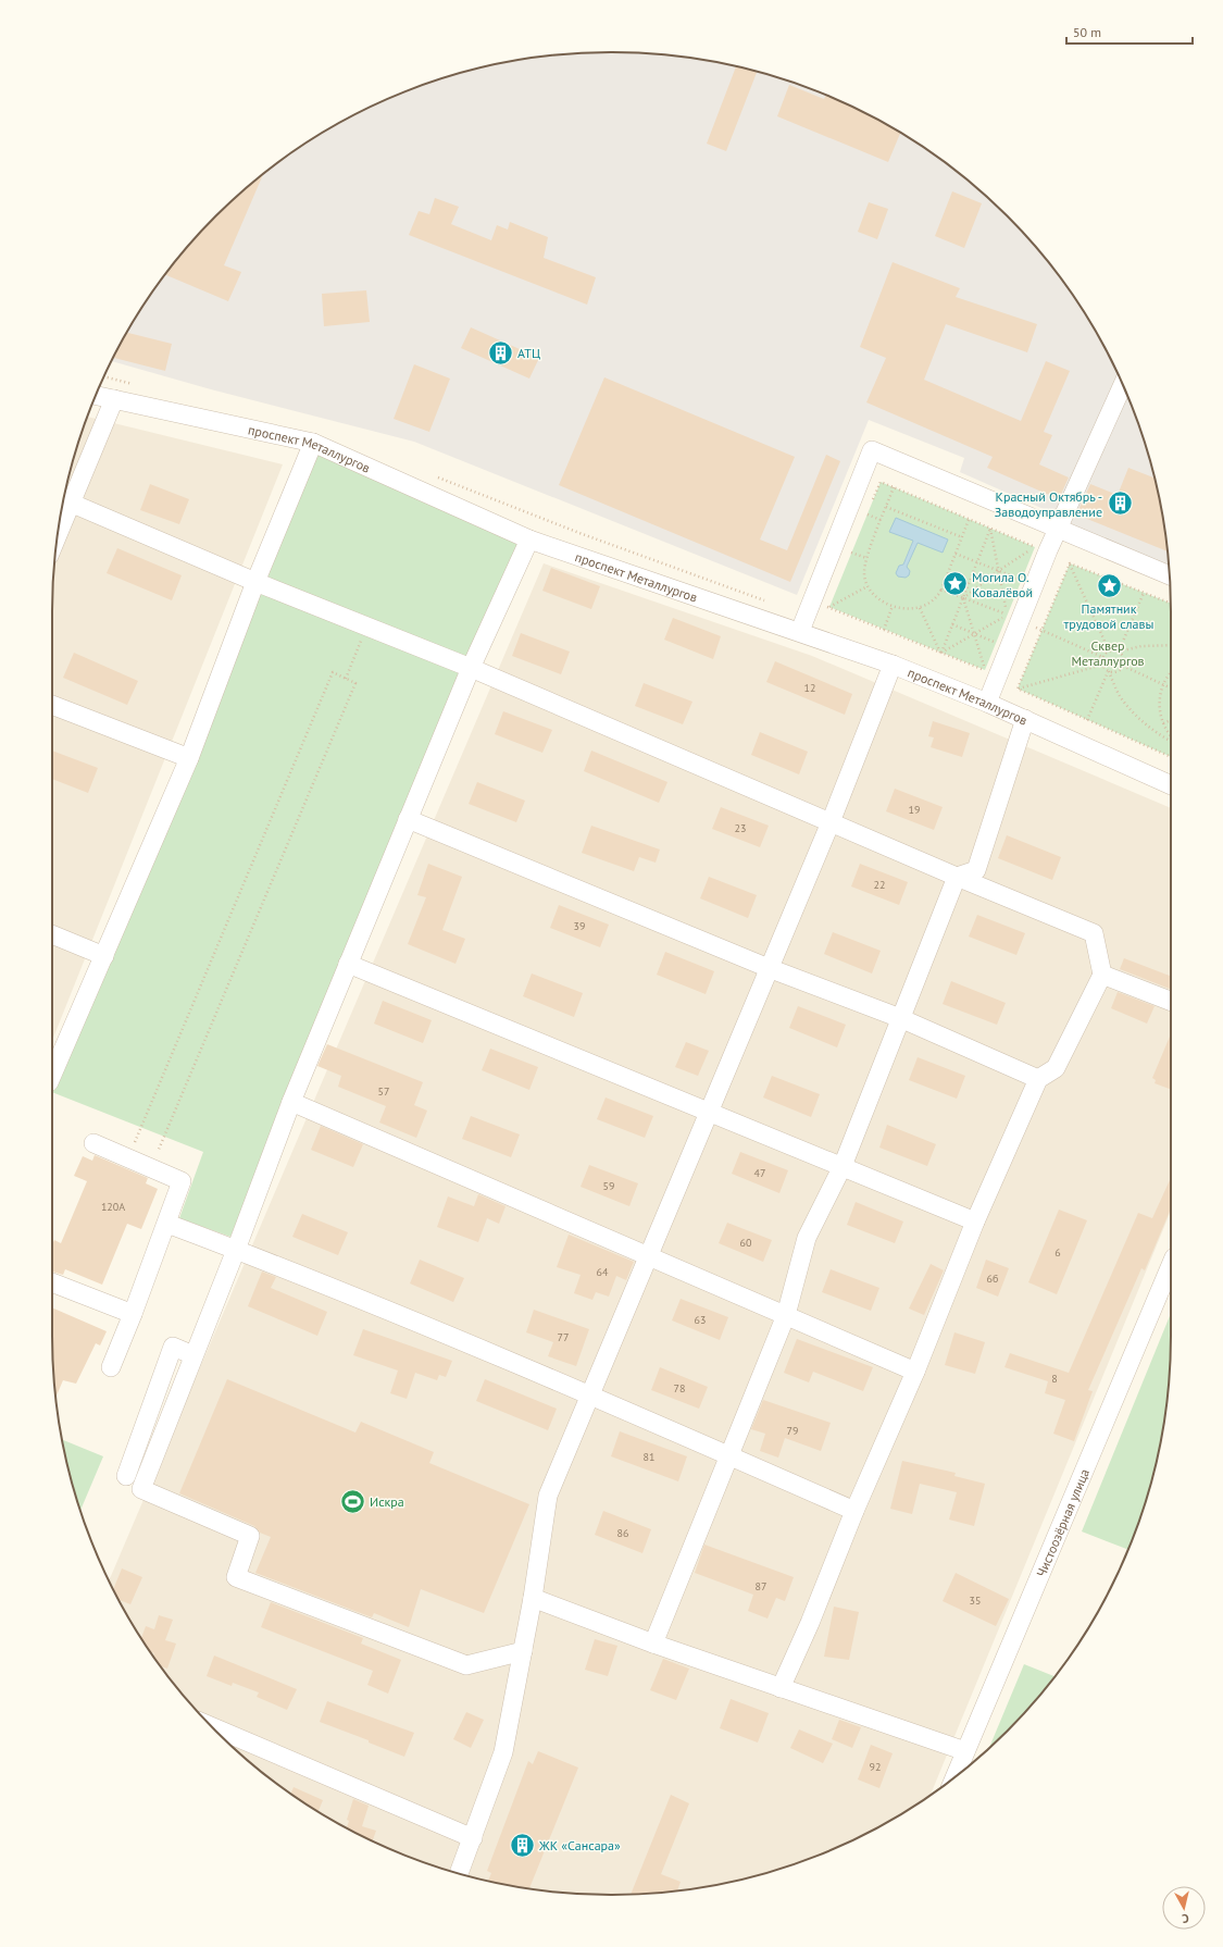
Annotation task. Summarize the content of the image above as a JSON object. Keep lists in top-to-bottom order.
{
  "streets": {
    "street": ["проспект Металлургов", "Чистоозёрная улица"]
  },
  "parks": ["Сквер Металлургов"],
  "places": {
    "building": ["АТЦ", "Красный Октябрь - Заводоуправление", "ЖК «Сансара»"],
    "place": ["Могила О. Ковалёвой", "Памятник трудовой славы"],
    "sports": ["Искра"]
  },
  "house_numbers": [
    "12",
    "19",
    "23",
    "22",
    "39",
    "57",
    "47",
    "59",
    "120А",
    "60",
    "6",
    "64",
    "6б",
    "63",
    "77",
    "8",
    "78",
    "79",
    "81",
    "86",
    "87",
    "35",
    "92"
  ],
  "scale_bar": "50 m",
  "north": "bottom"
}
